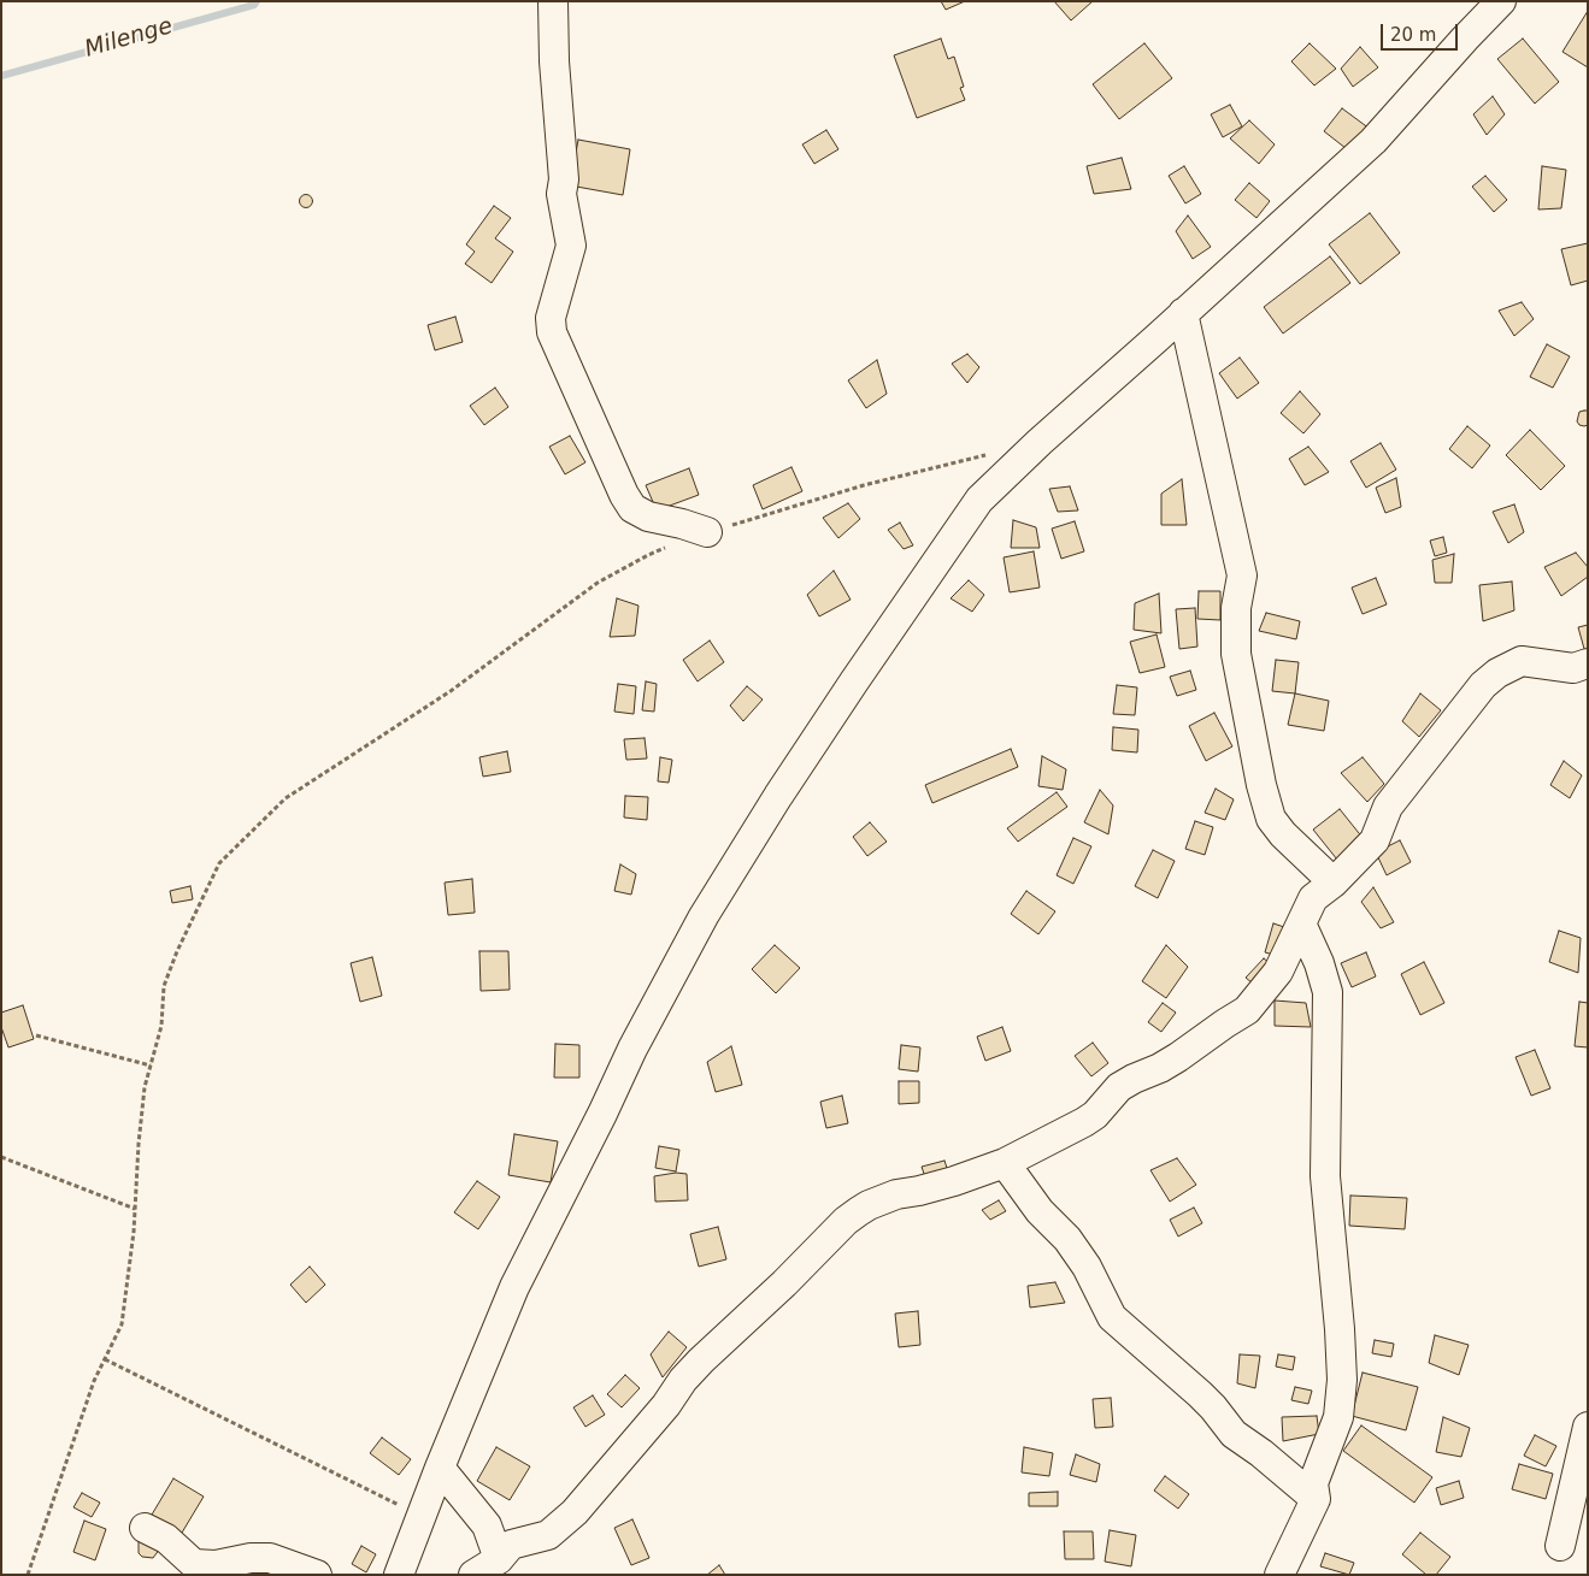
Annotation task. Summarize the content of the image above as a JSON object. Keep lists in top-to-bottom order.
{
  "water": ["Milenge"],
  "scale_bar": "20 m"
}
